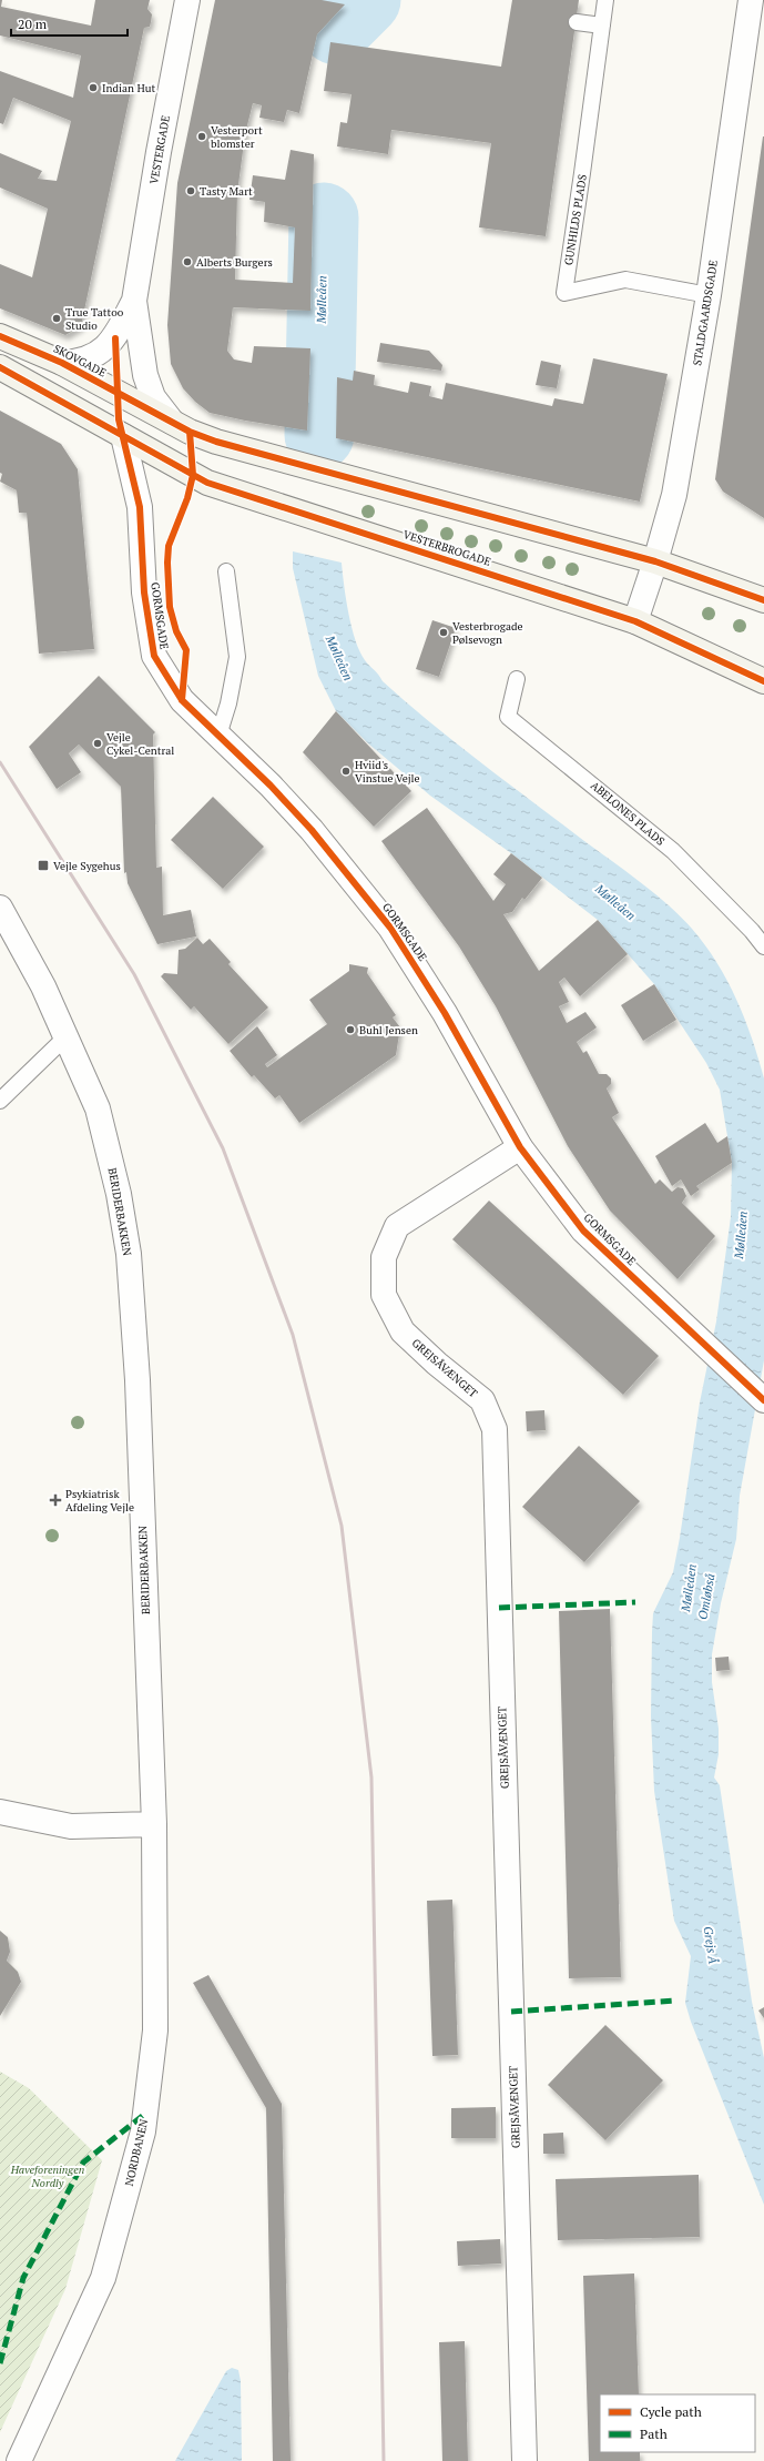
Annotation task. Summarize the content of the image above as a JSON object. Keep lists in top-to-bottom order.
{
  "streets": {
    "main road": ["SKOVGADE", "VESTERBROGADE"],
    "street": [
      "VESTERGADE",
      "STALDGAARDSGADE",
      "GORMSGADE",
      "BERIDERBAKKEN",
      "GREJSÅVÆNGET",
      "NORDBANEN"
    ],
    "lane": ["GUNHILDS PLADS", "ABELONES PLADS"]
  },
  "crossings": [
    ["VESTERGADE", "SKOVGADE"],
    ["GUNHILDS PLADS", "STALDGAARDSGADE"],
    ["STALDGAARDSGADE", "VESTERBROGADE"],
    ["VESTERBROGADE", "GORMSGADE"],
    ["GORMSGADE", "GREJSÅVÆNGET"],
    ["BERIDERBAKKEN", "NORDBANEN"]
  ],
  "water": ["Mølleåen", "Omløbså", "Grejs Å"],
  "parks": ["Haveforeningen Nordly"],
  "places": {
    "other": [
      "Indian Hut",
      "Vesterport blomster",
      "Tasty Mart",
      "Alberts Burgers",
      "True Tattoo Studio",
      "Vesterbrogade Pølsevogn",
      "Vejle Cykel-Central",
      "Hviid's Vinstue Vejle",
      "Buhl Jensen"
    ],
    "transit": ["Vejle Sygehus"],
    "health": ["Psykiatrisk Afdeling Vejle"]
  },
  "legend": ["Cycle path", "Path"],
  "scale_bar": "20 m"
}
